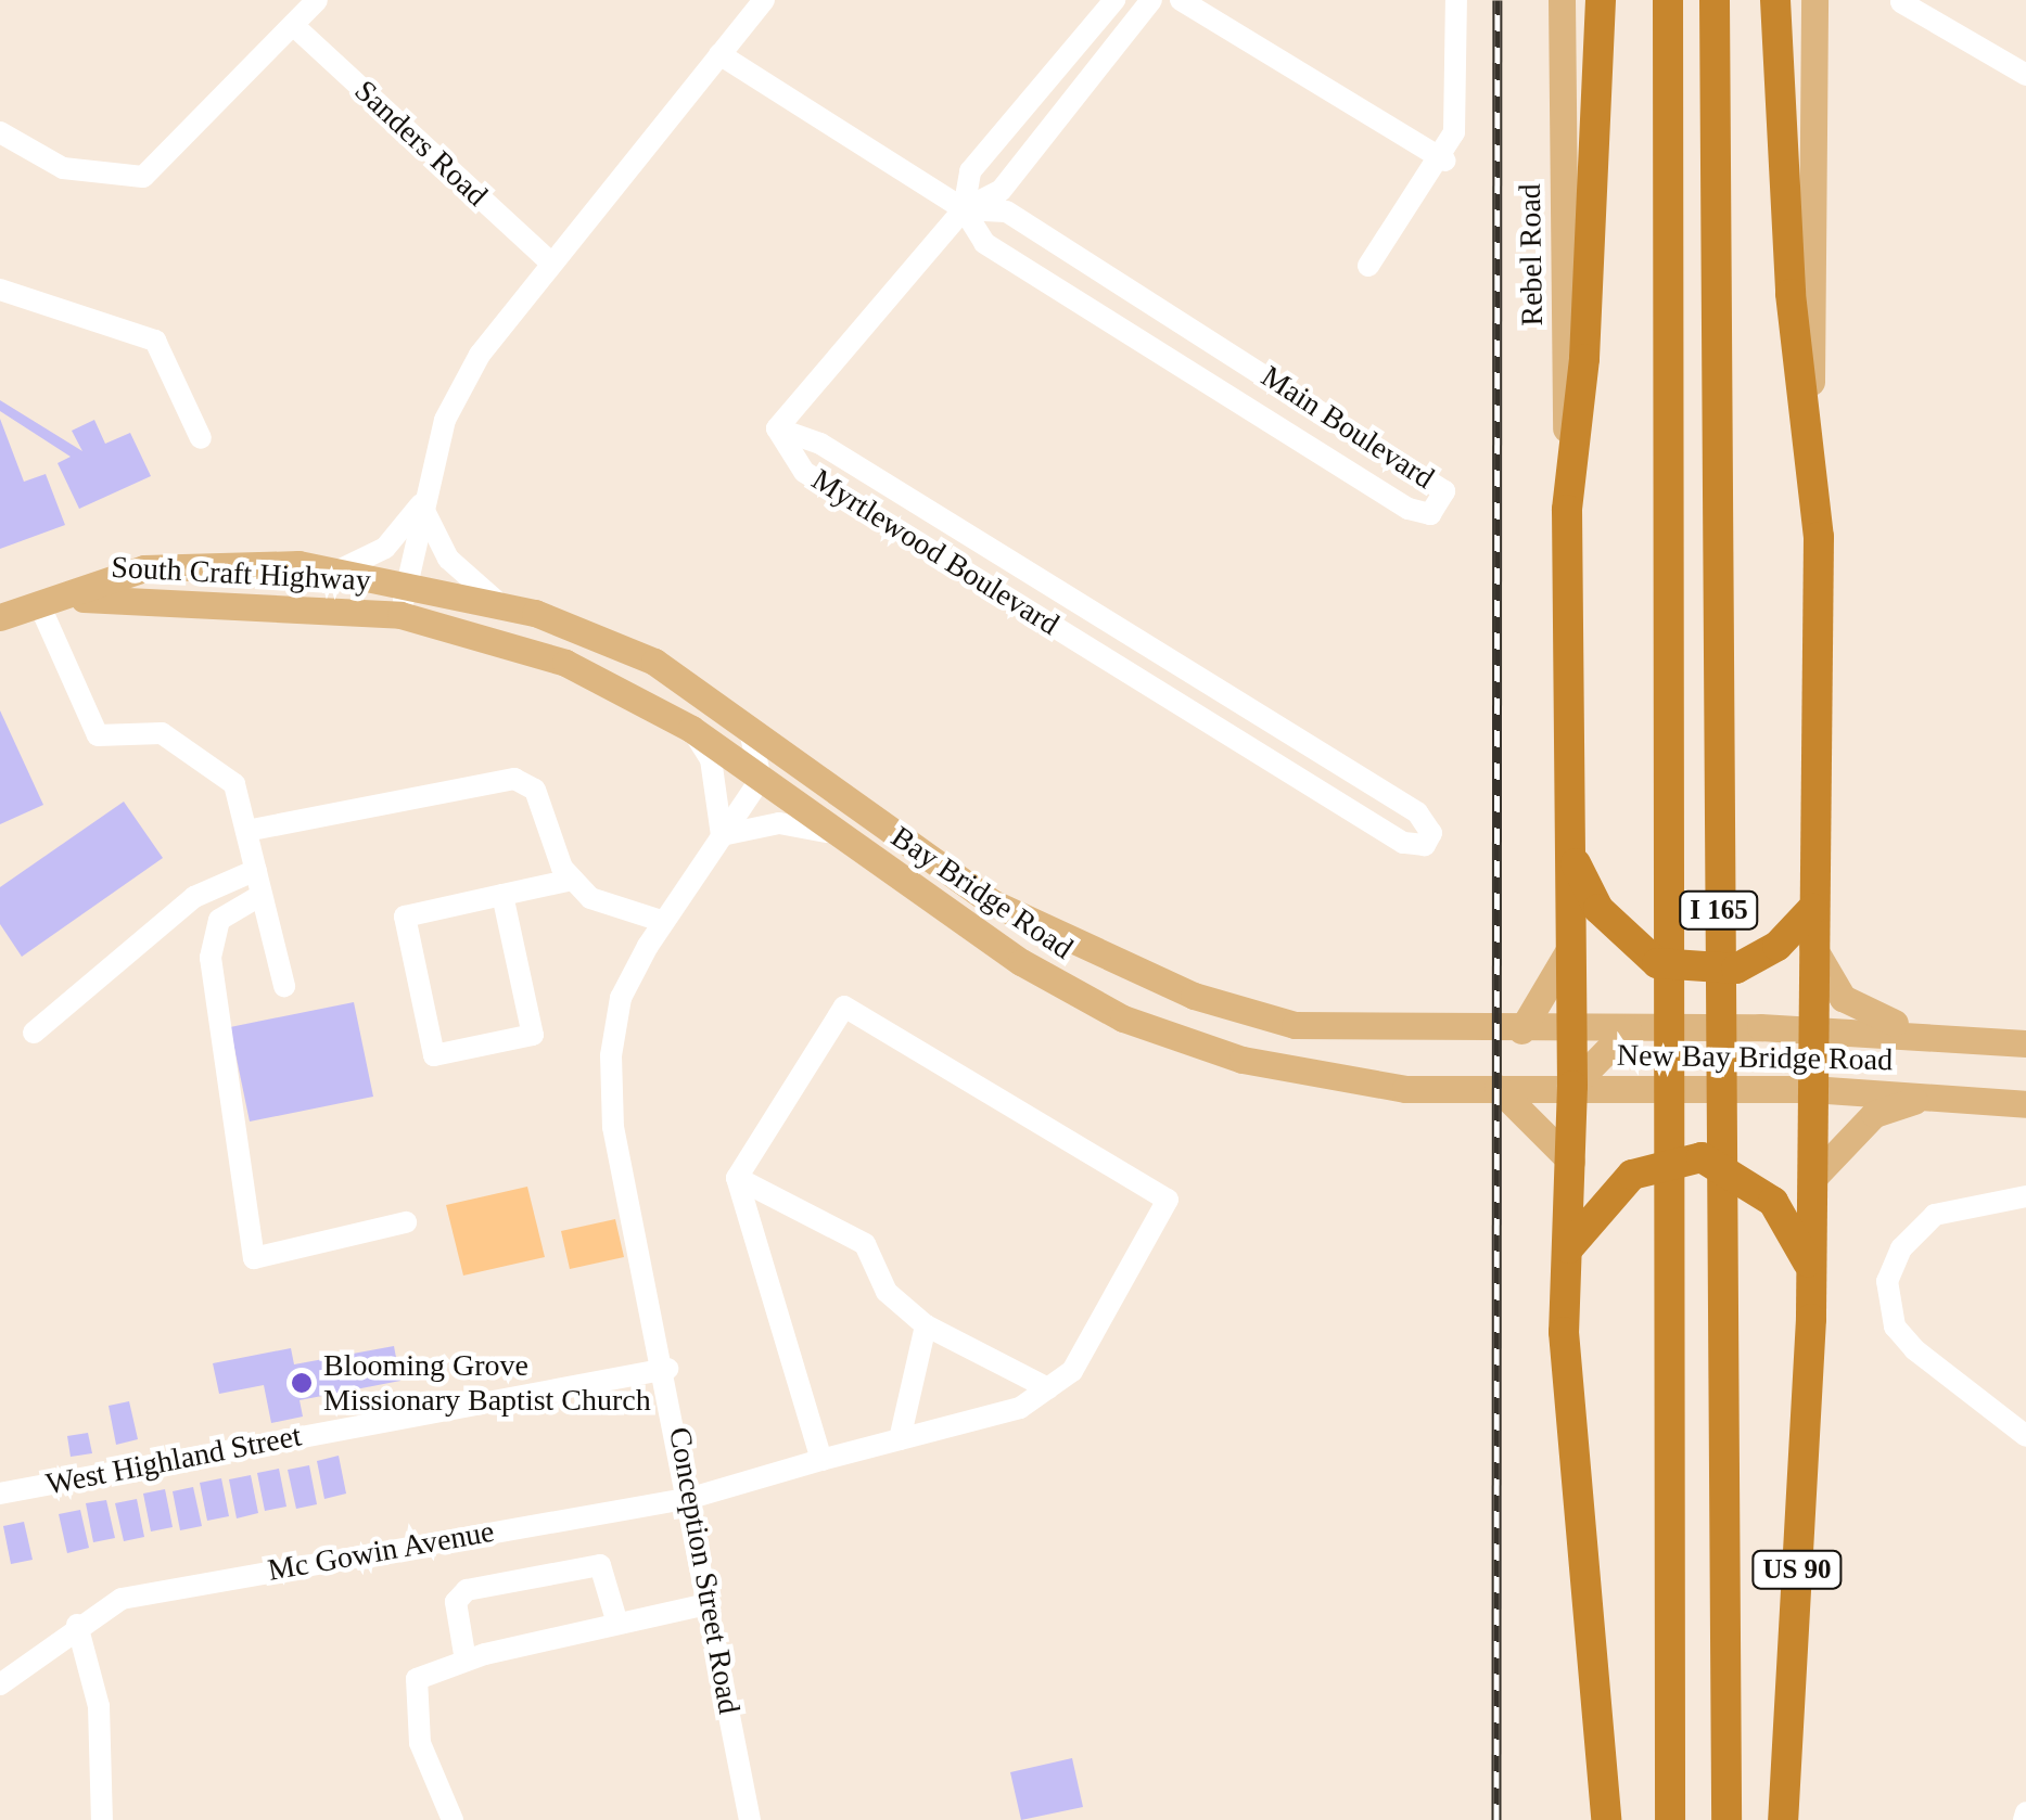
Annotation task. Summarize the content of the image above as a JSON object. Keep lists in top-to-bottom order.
{
  "streets": {
    "highway": ["I 165", "US 90"],
    "main road": [
      "Rebel Road",
      "South Craft Highway",
      "Bay Bridge Road",
      "New Bay Bridge Road"
    ],
    "street": [
      "Sanders Road",
      "Main Boulevard",
      "Myrtlewood Boulevard",
      "West Highland Street",
      "Mc Gowin Avenue",
      "Conception Street Road"
    ]
  },
  "crossings": [
    ["South Craft Highway", "Bay Bridge Road"],
    ["Bay Bridge Road", "New Bay Bridge Road"],
    ["Bay Bridge Road", "Conception Street Road"],
    ["West Highland Street", "Conception Street Road"],
    ["Mc Gowin Avenue", "Conception Street Road"]
  ],
  "places": ["Blooming Grove Missionary Baptist Church"]
}
